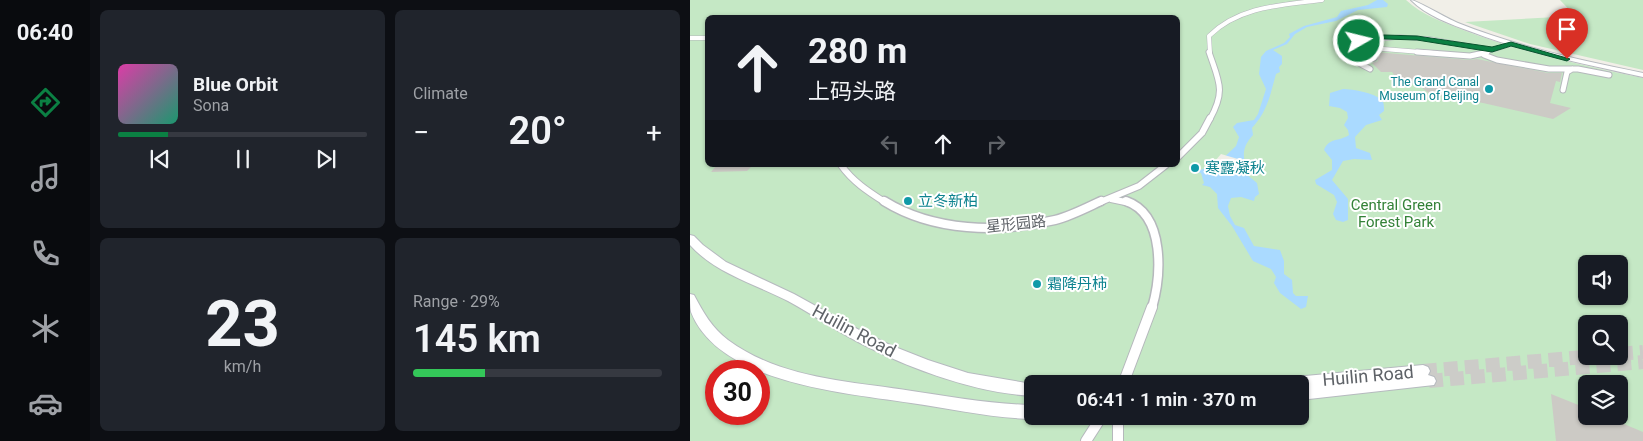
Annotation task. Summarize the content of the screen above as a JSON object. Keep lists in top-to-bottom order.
{
  "streets": {
    "main road": ["Huilin Road"],
    "street": ["星形园路"]
  },
  "parks": ["Central Green Forest Park"],
  "places": [
    "The Grand Canal Museum of Beijing",
    "寒露凝秋",
    "立冬新柏",
    "霜降丹柿"
  ],
  "page": {
    "tabs": "06:40",
    "tile": [
      "Climate",
      ["23", "km/h"],
      ["Range · 29%", "145 km"]
    ],
    "turn": ["280 m", "上码头路"],
    "song": ["Blue Orbit", "Sona"],
    "heat": ["−", "20°", "+"],
    "limit": "30",
    "trip": "06:41 · 1 min · 370 m"
  }
}
